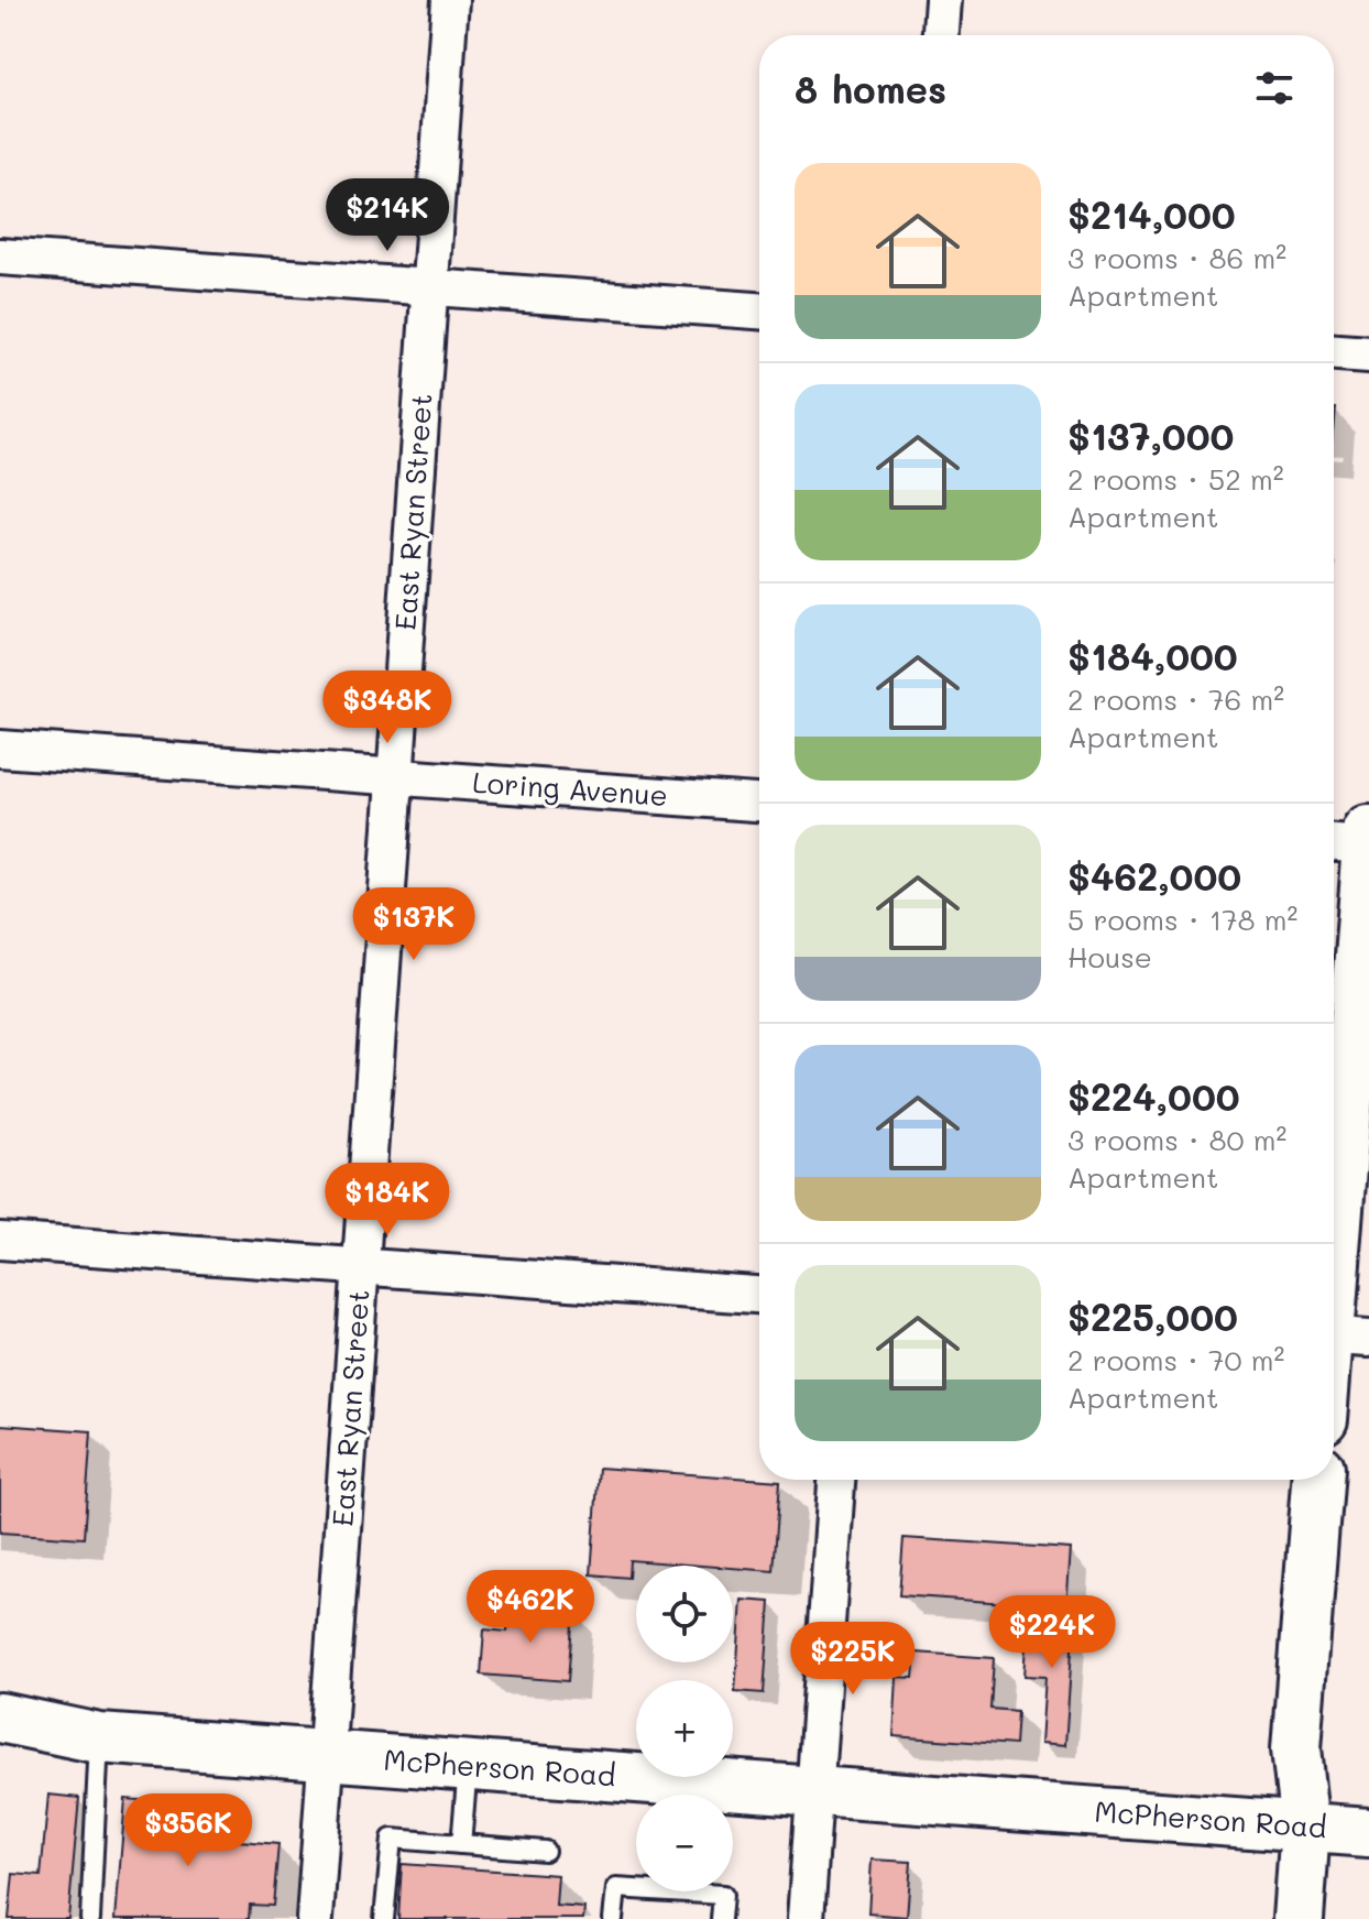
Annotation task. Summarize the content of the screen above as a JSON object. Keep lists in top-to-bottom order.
{
  "streets": {
    "main road": ["McPherson Road"],
    "street": ["East Ryan Street", "Loring Avenue"]
  },
  "crossings": [
    ["East Ryan Street", "Loring Avenue"],
    ["East Ryan Street", "McPherson Road"]
  ],
  "page": {
    "heading": "8 homes",
    "list": [
      {
        "name": "$214,000",
        "note": "3 rooms · 86 m² · Apartment"
      },
      {
        "name": "$137,000",
        "note": "2 rooms · 52 m² · Apartment"
      },
      {
        "name": "$184,000",
        "note": "2 rooms · 76 m² · Apartment"
      },
      {
        "name": "$462,000",
        "note": "5 rooms · 178 m² · House"
      },
      {
        "name": "$224,000",
        "note": "3 rooms · 80 m² · Apartment"
      },
      {
        "name": "$225,000",
        "note": "2 rooms · 70 m² · Apartment"
      }
    ],
    "price": [
      "$214K",
      "$348K",
      "$137K",
      "$184K",
      "$462K",
      "$224K",
      "$225K",
      "$356K"
    ],
    "map_buttons": ["+", "−"]
  }
}
